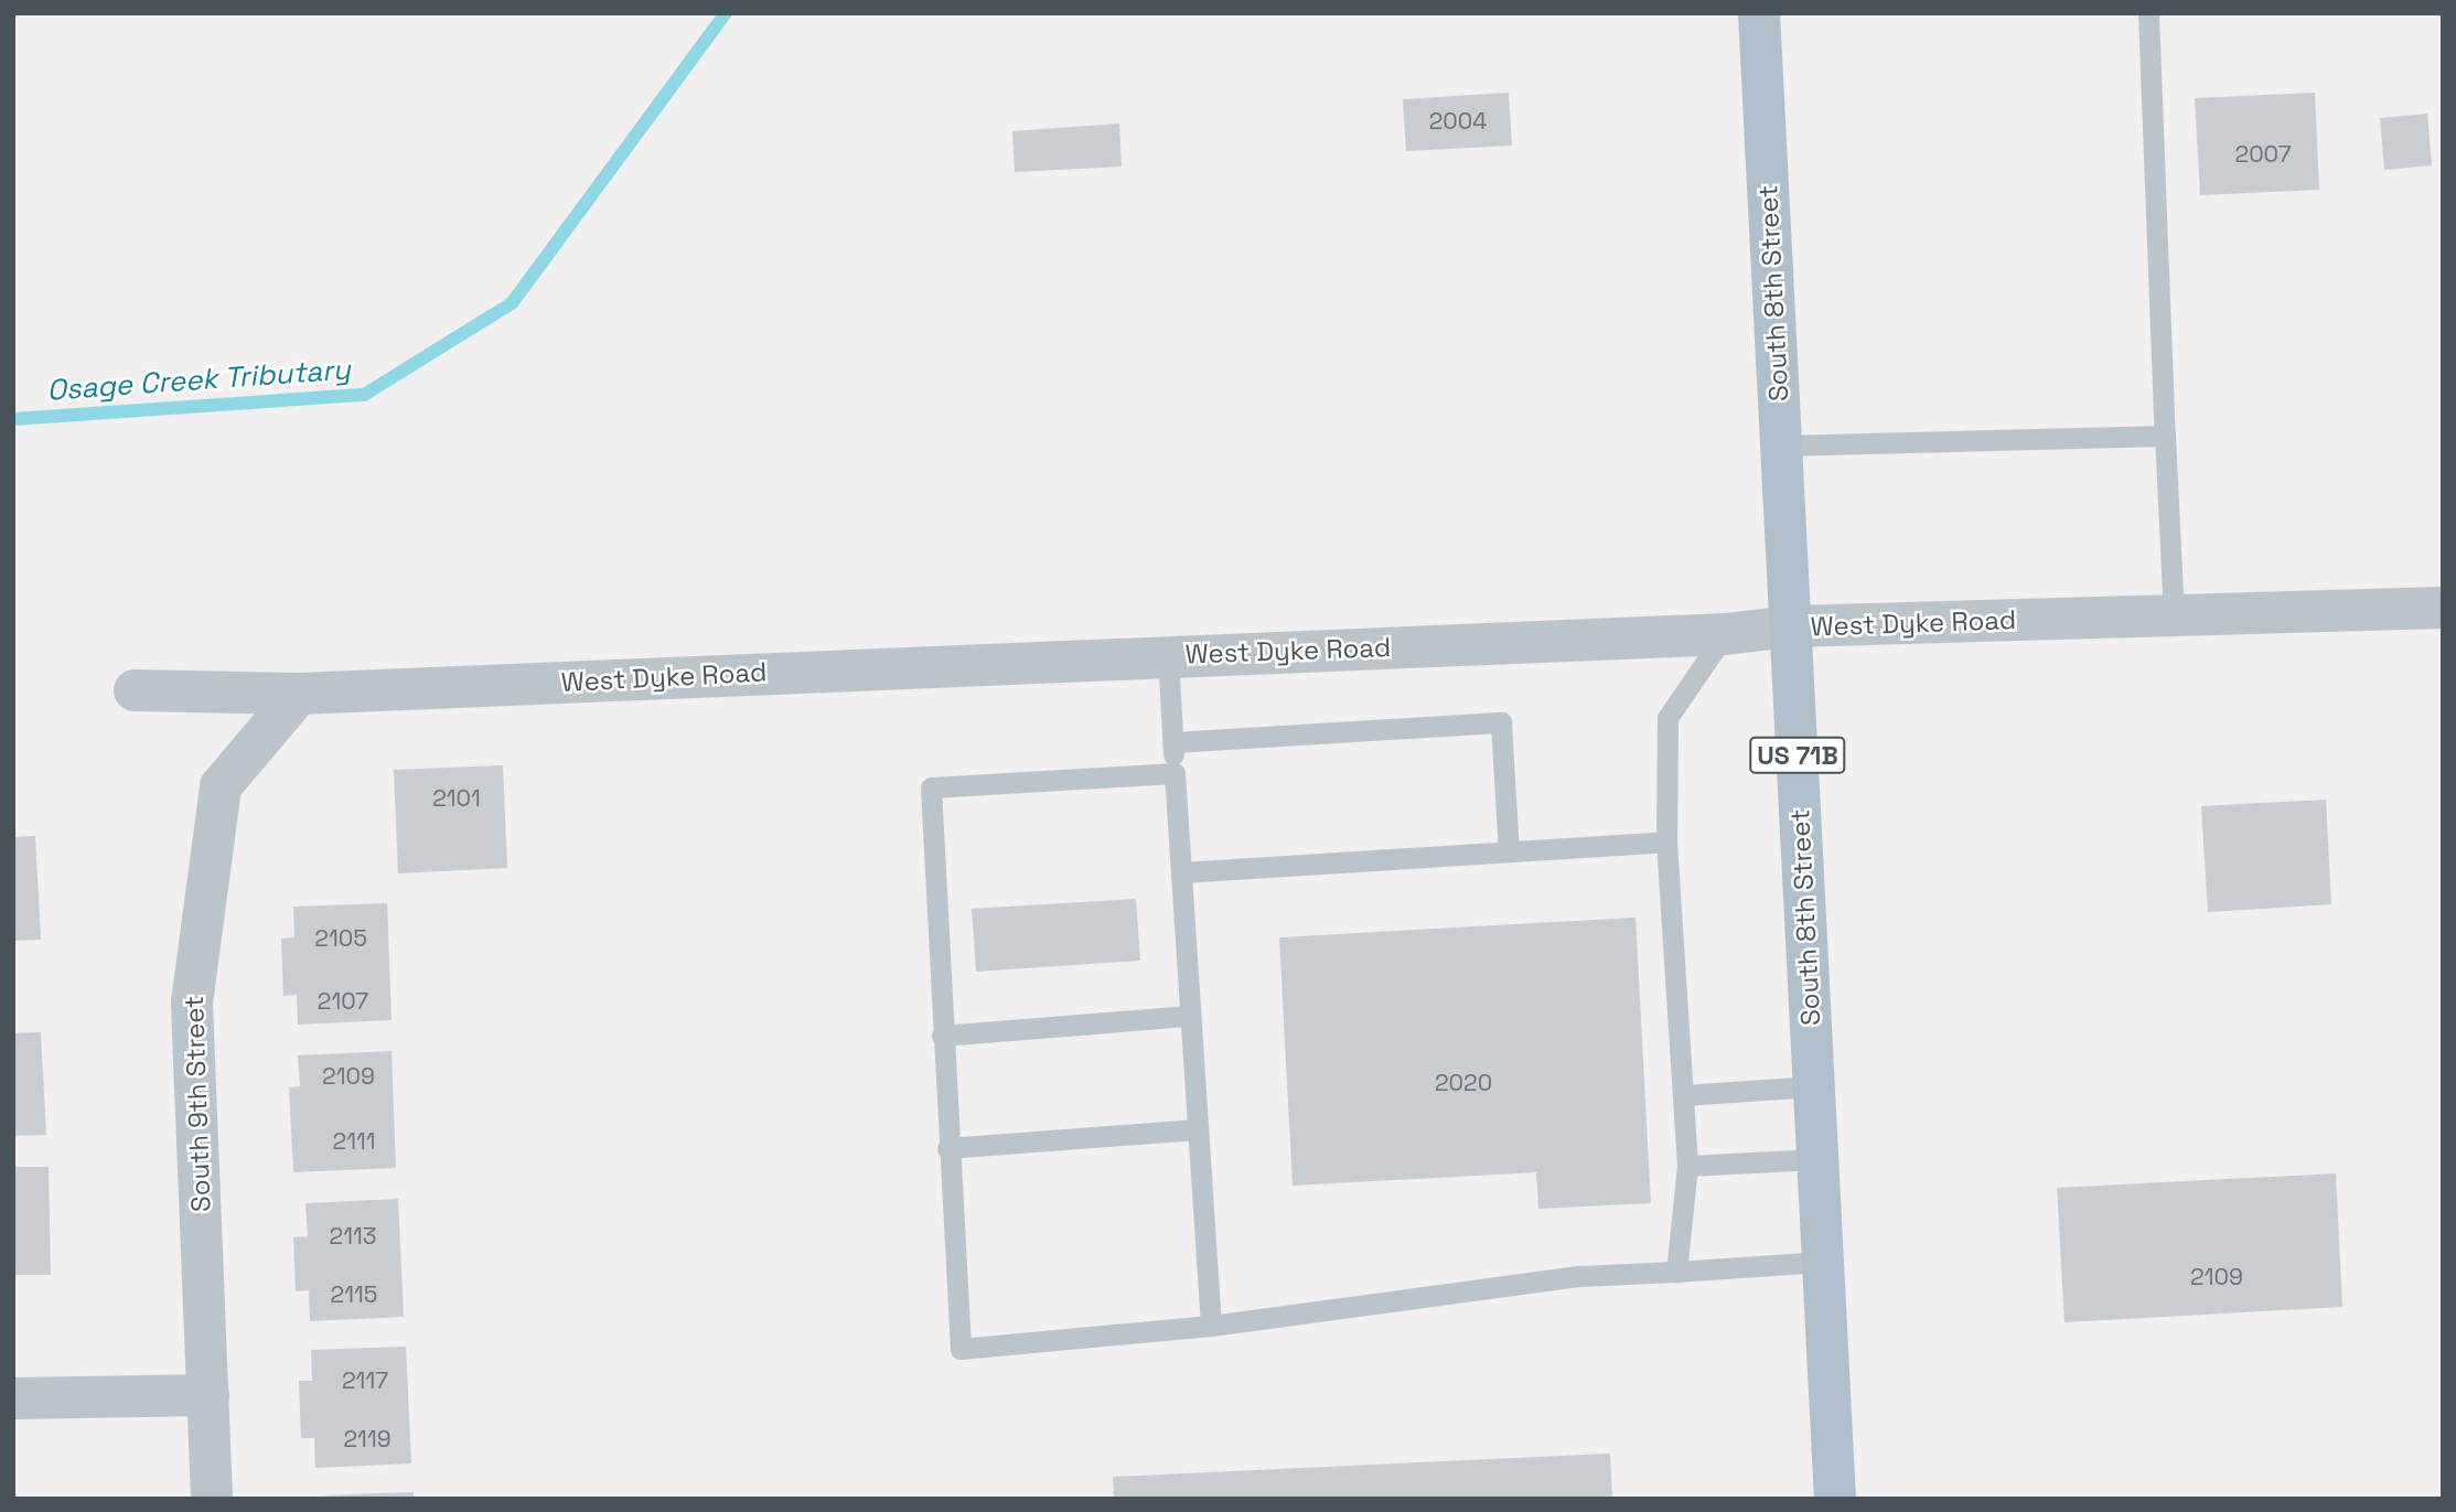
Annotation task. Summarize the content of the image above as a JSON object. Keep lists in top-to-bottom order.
{
  "streets": {
    "main road": ["South 8th Street", "US 71B"],
    "street": ["West Dyke Road", "South 9th Street"]
  },
  "crossings": [
    ["South 8th Street", "West Dyke Road"],
    ["West Dyke Road", "South 9th Street"]
  ],
  "water": ["Osage Creek Tributary"],
  "house_numbers": [
    "2004",
    "2007",
    "2101",
    "2105",
    "2107",
    "2109",
    "2020",
    "2111",
    "2113",
    "2109",
    "2115",
    "2117",
    "2119"
  ]
}
